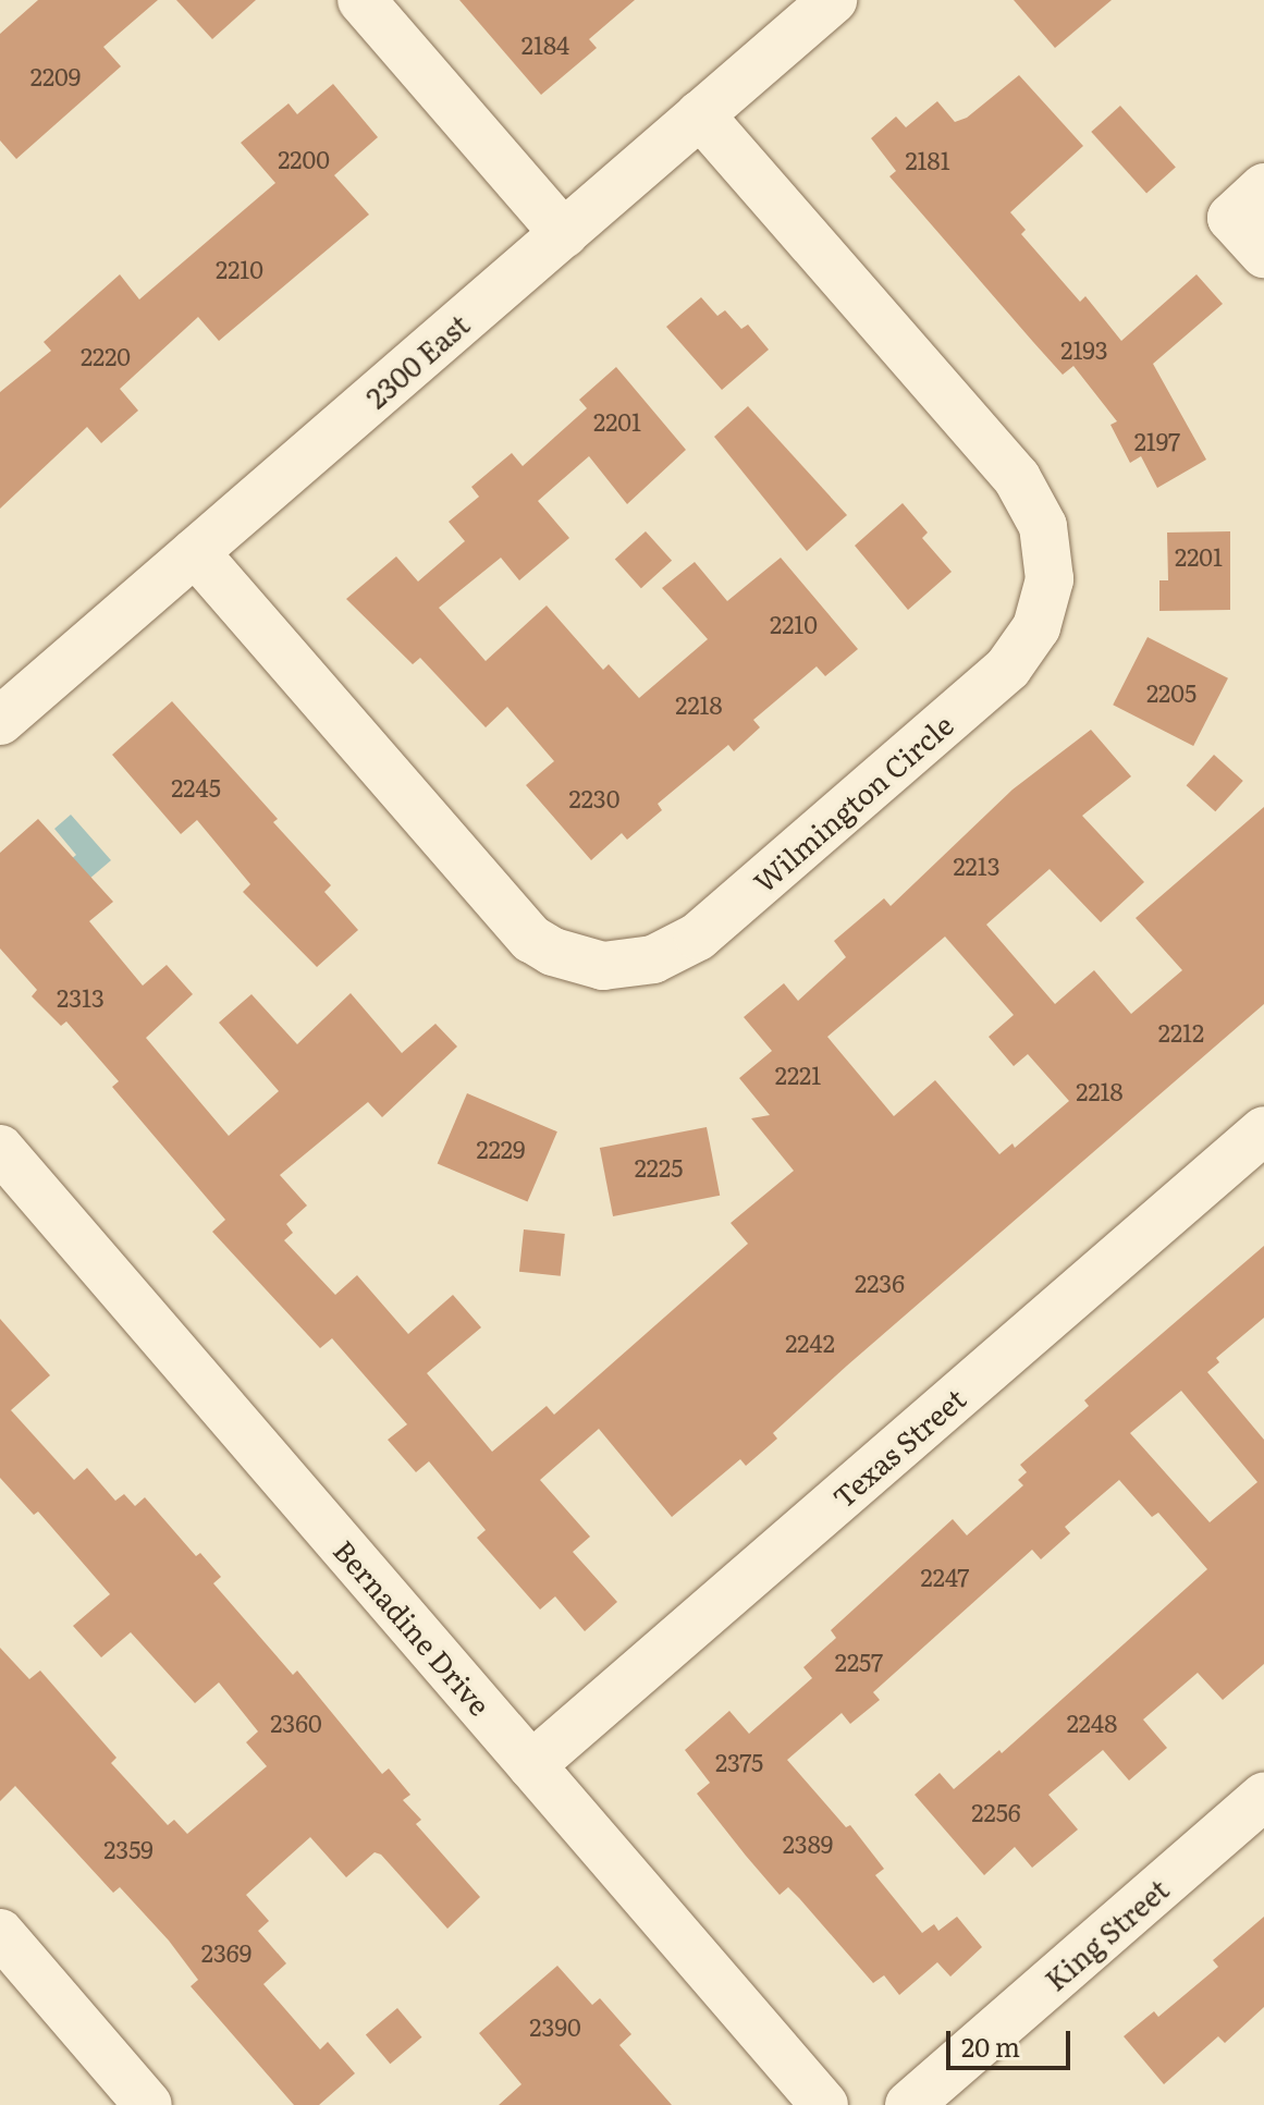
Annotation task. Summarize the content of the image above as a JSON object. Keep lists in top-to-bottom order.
{
  "streets": {
    "street": [
      "2300 East",
      "Wilmington Circle",
      "Texas Street",
      "Bernadine Drive",
      "King Street"
    ]
  },
  "crossings": [
    ["2300 East", "Wilmington Circle"],
    ["Texas Street", "Bernadine Drive"]
  ],
  "house_numbers": [
    "2184",
    "2209",
    "2200",
    "2181",
    "2210",
    "2193",
    "2220",
    "2201",
    "2197",
    "2201",
    "2210",
    "2205",
    "2218",
    "2245",
    "2230",
    "2213",
    "2313",
    "2212",
    "2221",
    "2218",
    "2229",
    "2225",
    "2236",
    "2242",
    "2247",
    "2257",
    "2360",
    "2248",
    "2375",
    "2256",
    "2389",
    "2359",
    "2369",
    "2390"
  ],
  "scale_bar": "20 m"
}
